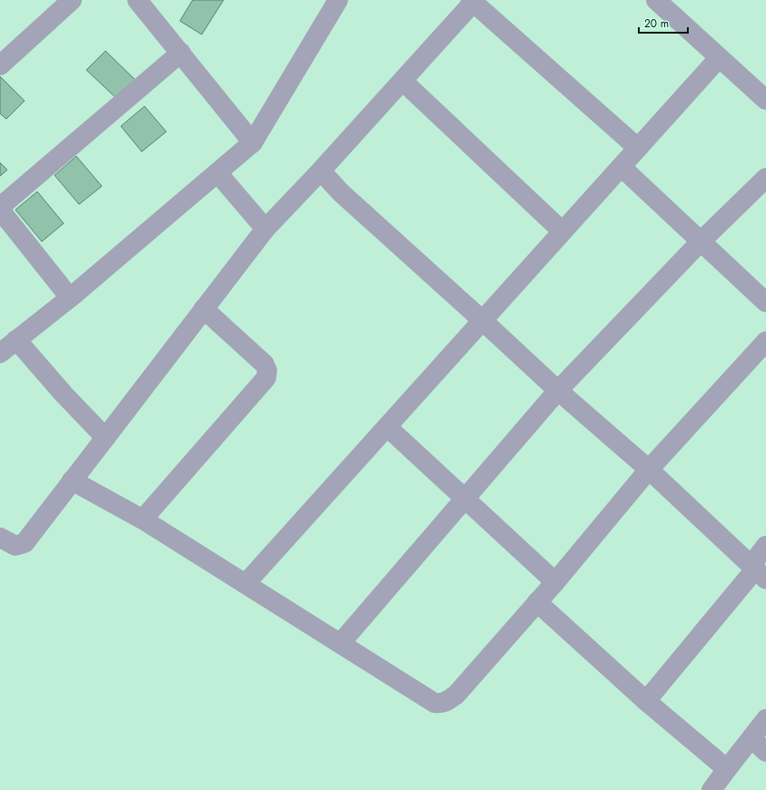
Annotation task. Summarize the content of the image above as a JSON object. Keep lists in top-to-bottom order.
{
  "scale_bar": "20 m"
}
